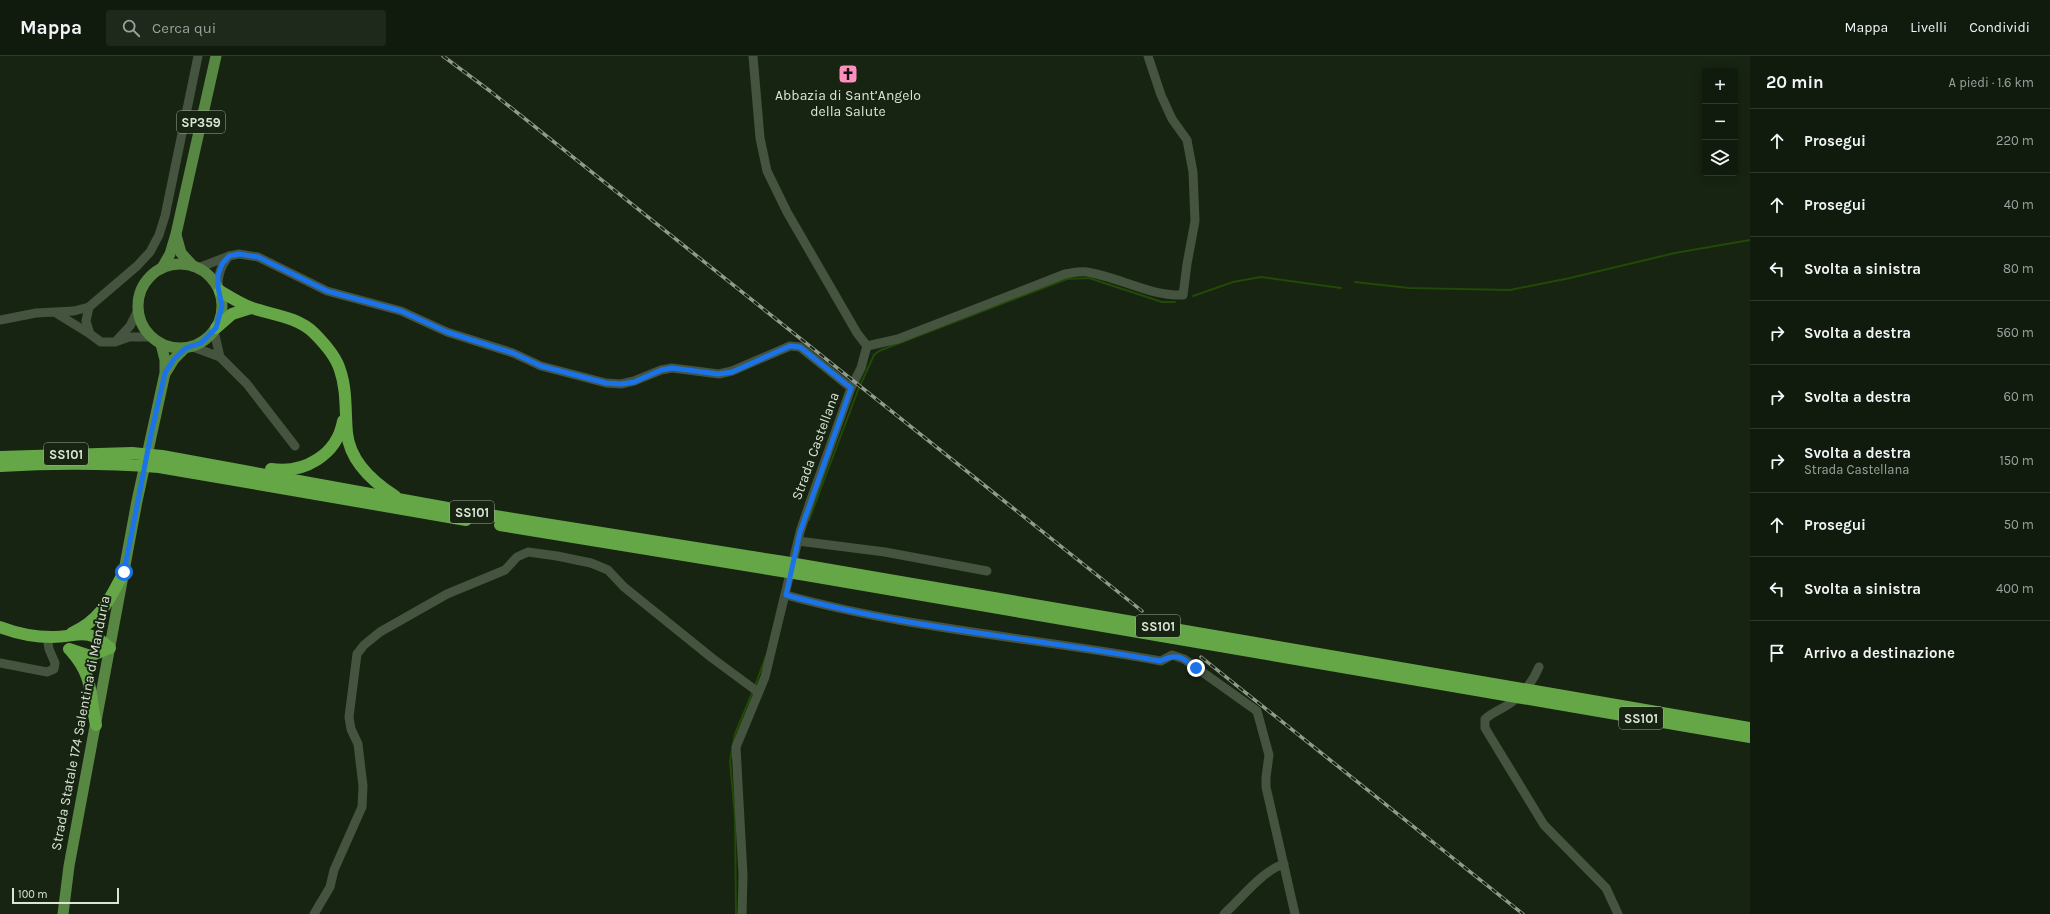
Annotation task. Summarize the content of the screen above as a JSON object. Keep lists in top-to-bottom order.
{
  "streets": {
    "highway": ["SS101"],
    "main road": ["SP359", "Strada Statale 174 Salentina di Manduria"],
    "street": ["Strada Castellana"]
  },
  "crossings": [
    ["SP359", "Strada Statale 174 Salentina di Manduria"]
  ],
  "places": {
    "church": ["Abbazia di Sant’Angelo della Salute"]
  },
  "scale_bar": "100 m",
  "page": {
    "header": "Mappa",
    "search": "Cerca qui",
    "nav": ["Mappa", "Livelli", "Condividi"],
    "heading": ["20 min", "A piedi · 1.6 km"],
    "map_buttons": ["+", "−"],
    "list": [
      ["Prosegui", "220 m"],
      ["Prosegui", "40 m"],
      ["Svolta a sinistra", "80 m"],
      ["Svolta a destra", "560 m"],
      ["Svolta a destra", "60 m"],
      ["Svolta a destra", "Strada Castellana", "150 m"],
      ["Prosegui", "50 m"],
      ["Svolta a sinistra", "400 m"],
      "Arrivo a destinazione"
    ],
    "scale": "100 m"
  }
}
